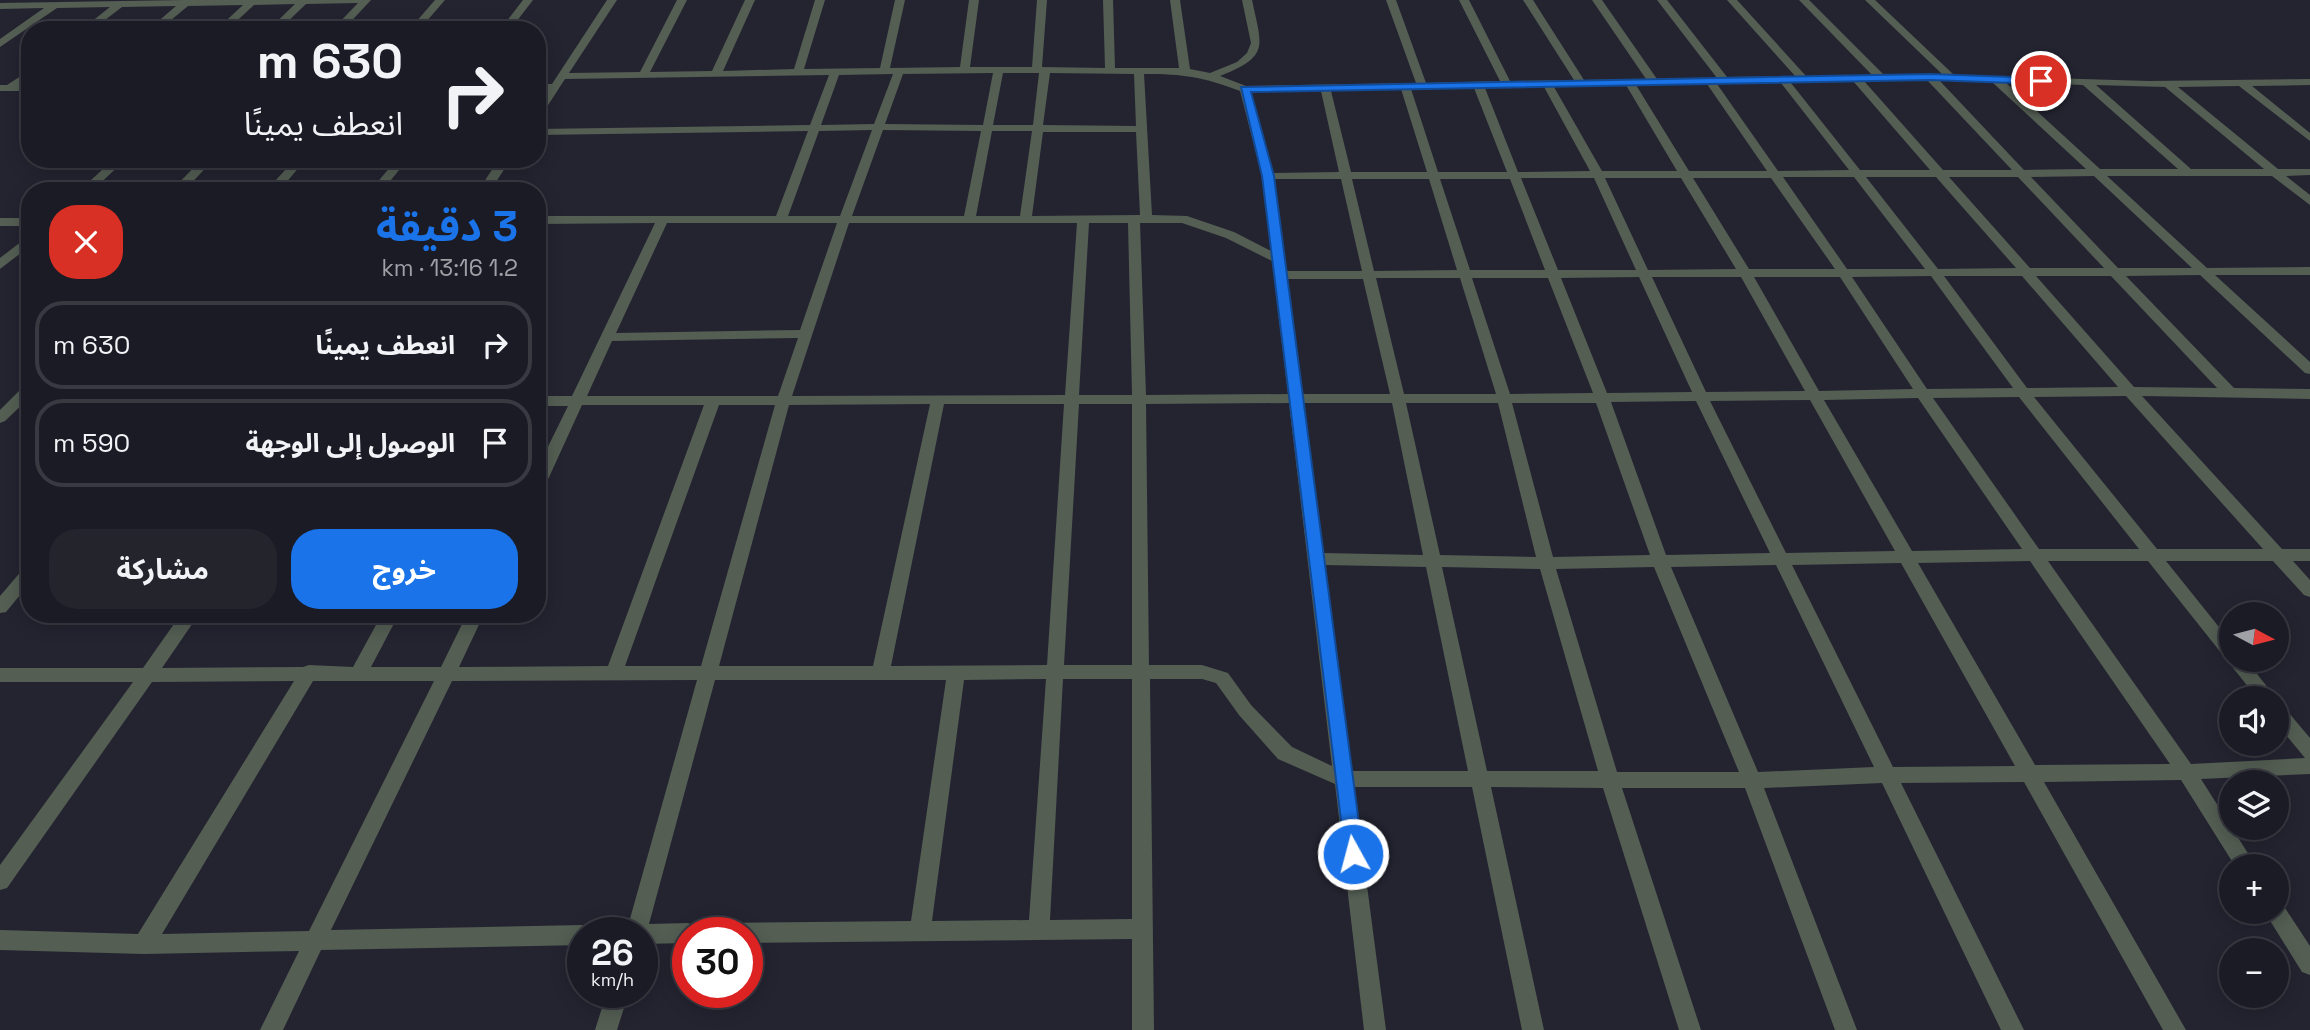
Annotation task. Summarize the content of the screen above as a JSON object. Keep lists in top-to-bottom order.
{
  "north": "right",
  "page": {
    "turn": ["630 m", "انعطف يمينًا"],
    "heading": ["3 دقيقة", "1.2 km · 13:16"],
    "list": [
      {
        "name": "انعطف يمينًا",
        "value": "630 m"
      },
      {
        "name": "الوصول إلى الوجهة",
        "value": "590 m"
      }
    ],
    "buttons": ["خروج", "مشاركة"],
    "map_buttons": ["+", "−"],
    "speed": "26 km/h",
    "limit": "30"
  }
}
